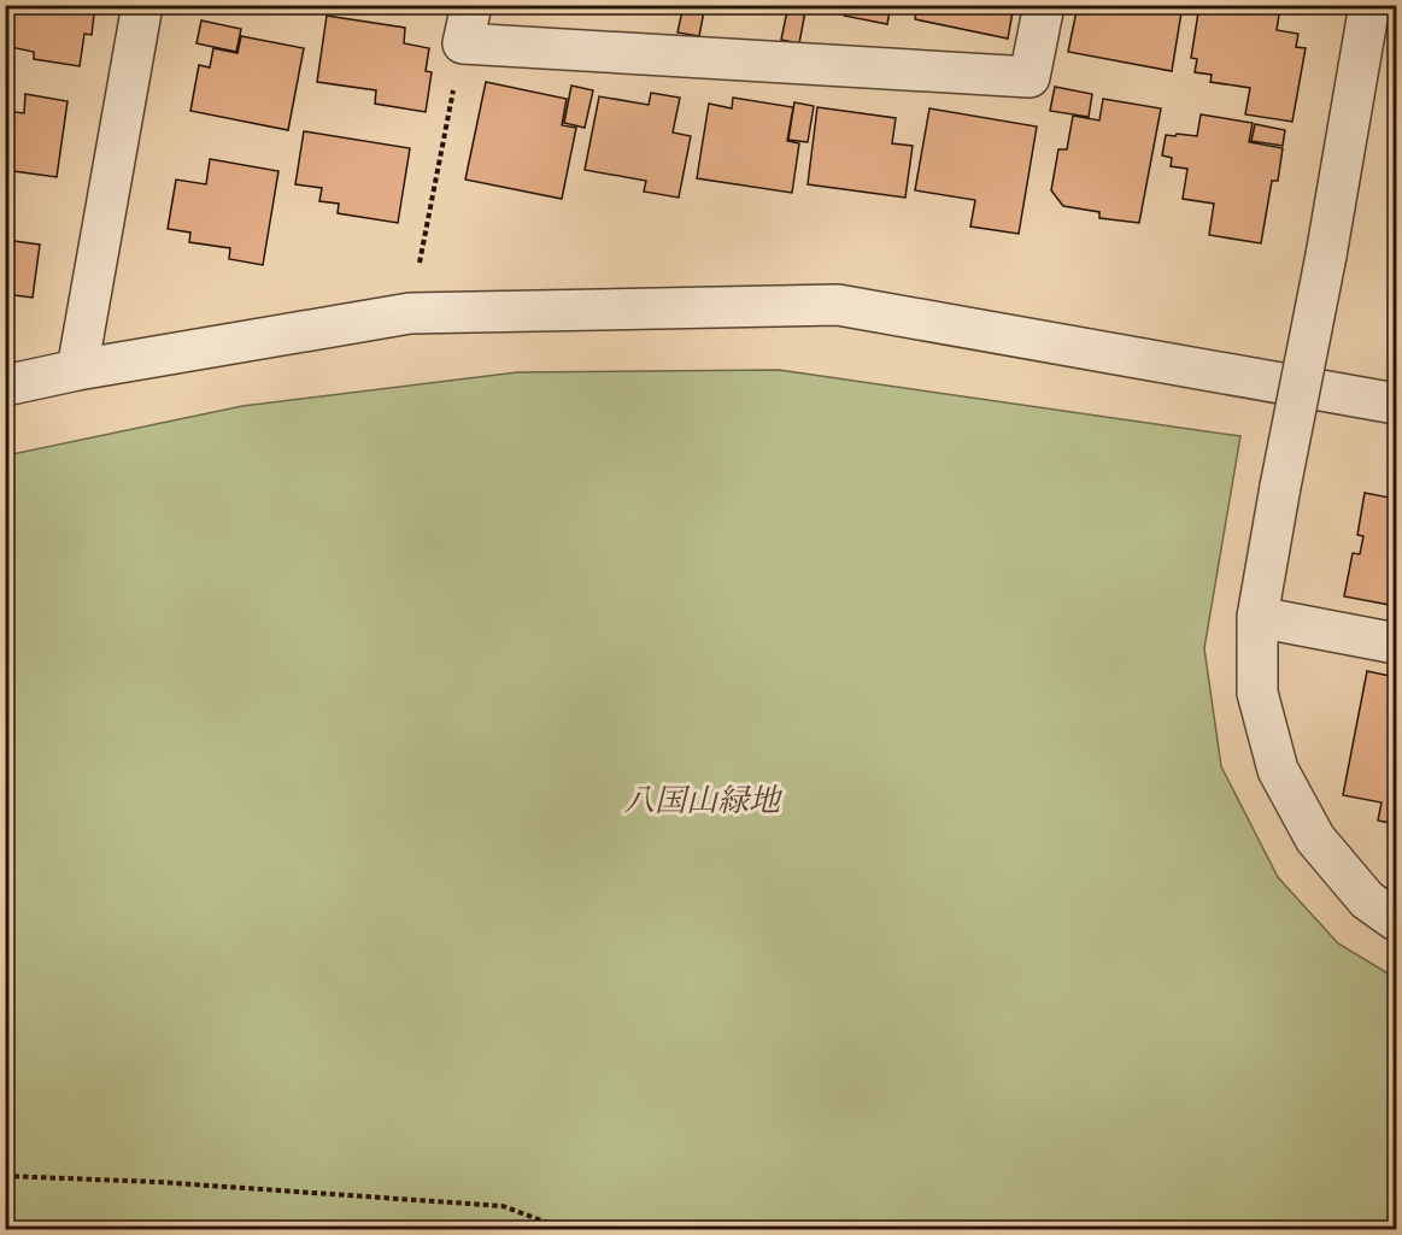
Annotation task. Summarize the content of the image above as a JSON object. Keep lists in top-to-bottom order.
{
  "parks": ["八国山緑地"]
}
